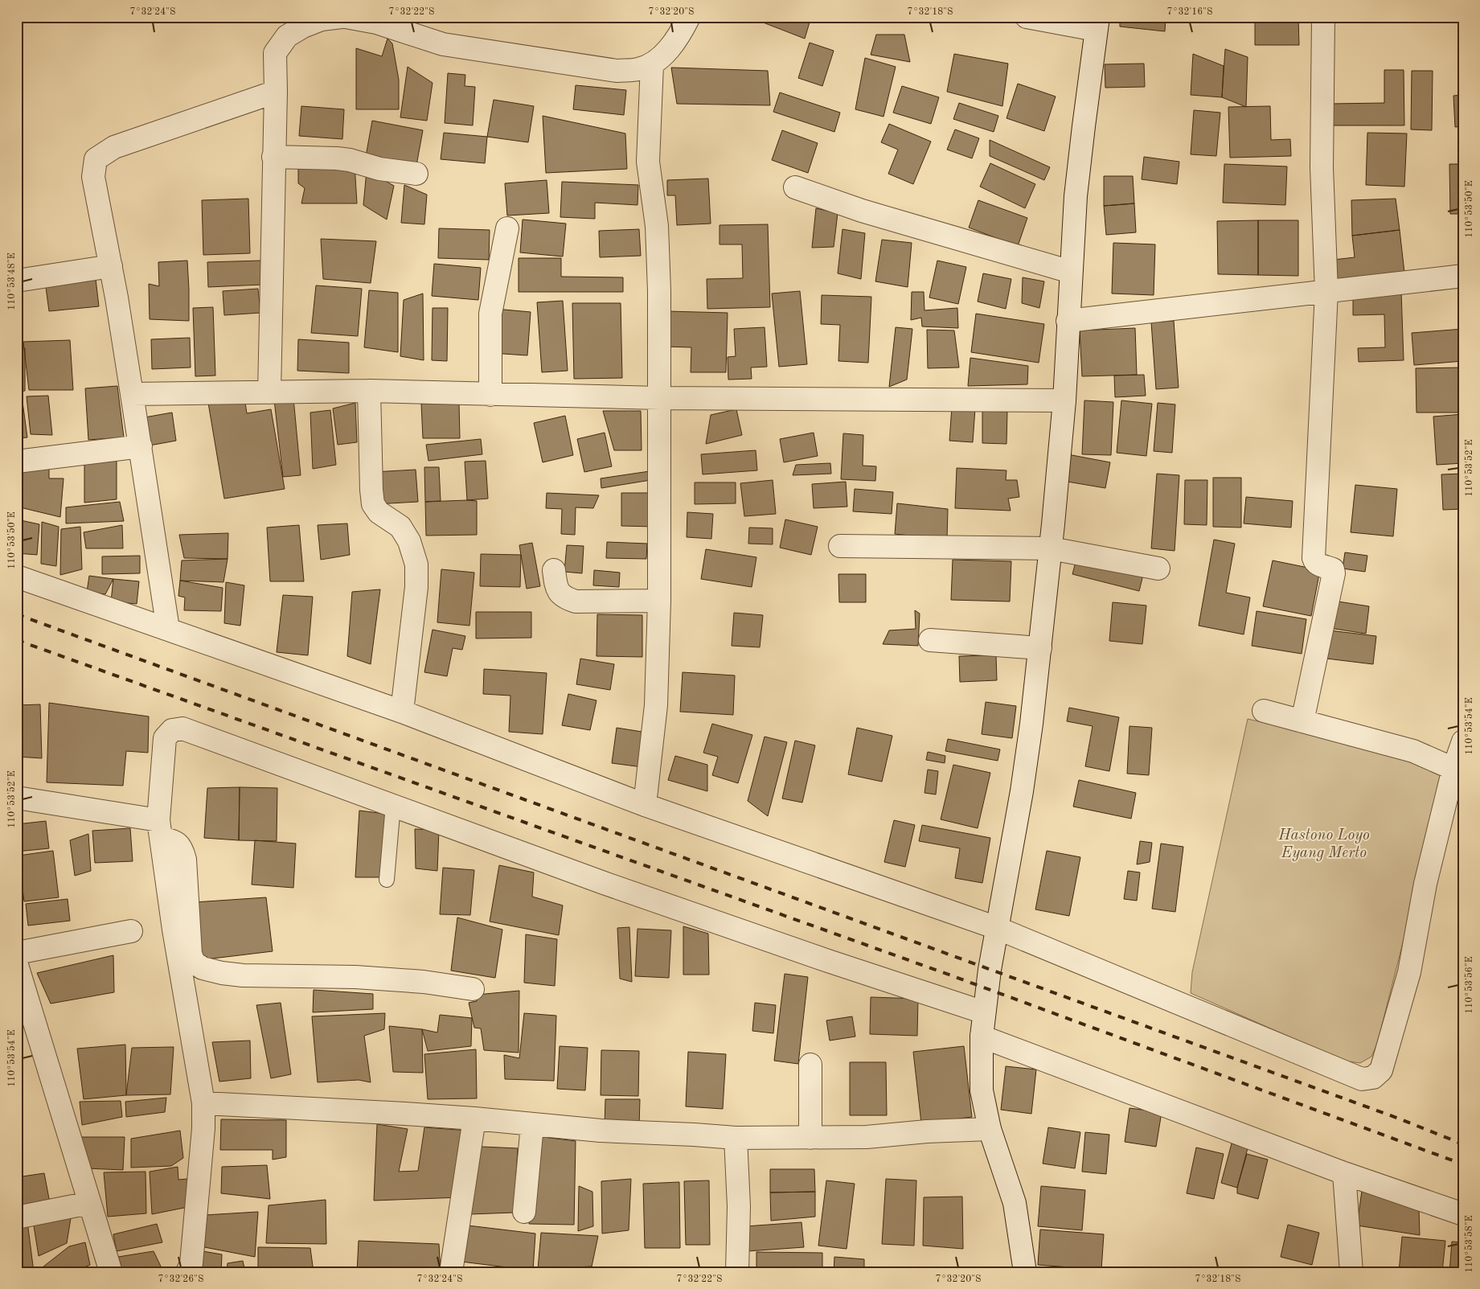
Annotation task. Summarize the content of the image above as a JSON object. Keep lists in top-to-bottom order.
{
  "parks": ["Hastono Loyo Eyang Merto"],
  "coordinates": [
    "7°32'24\"S",
    "7°32'22\"S",
    "7°32'20\"S",
    "7°32'18\"S",
    "7°32'16\"S",
    "110°53'50\"E",
    "110°53'48\"E",
    "110°53'52\"E",
    "110°53'54\"E",
    "110°53'56\"E",
    "110°53'58\"E",
    "7°32'26\"S"
  ]
}
